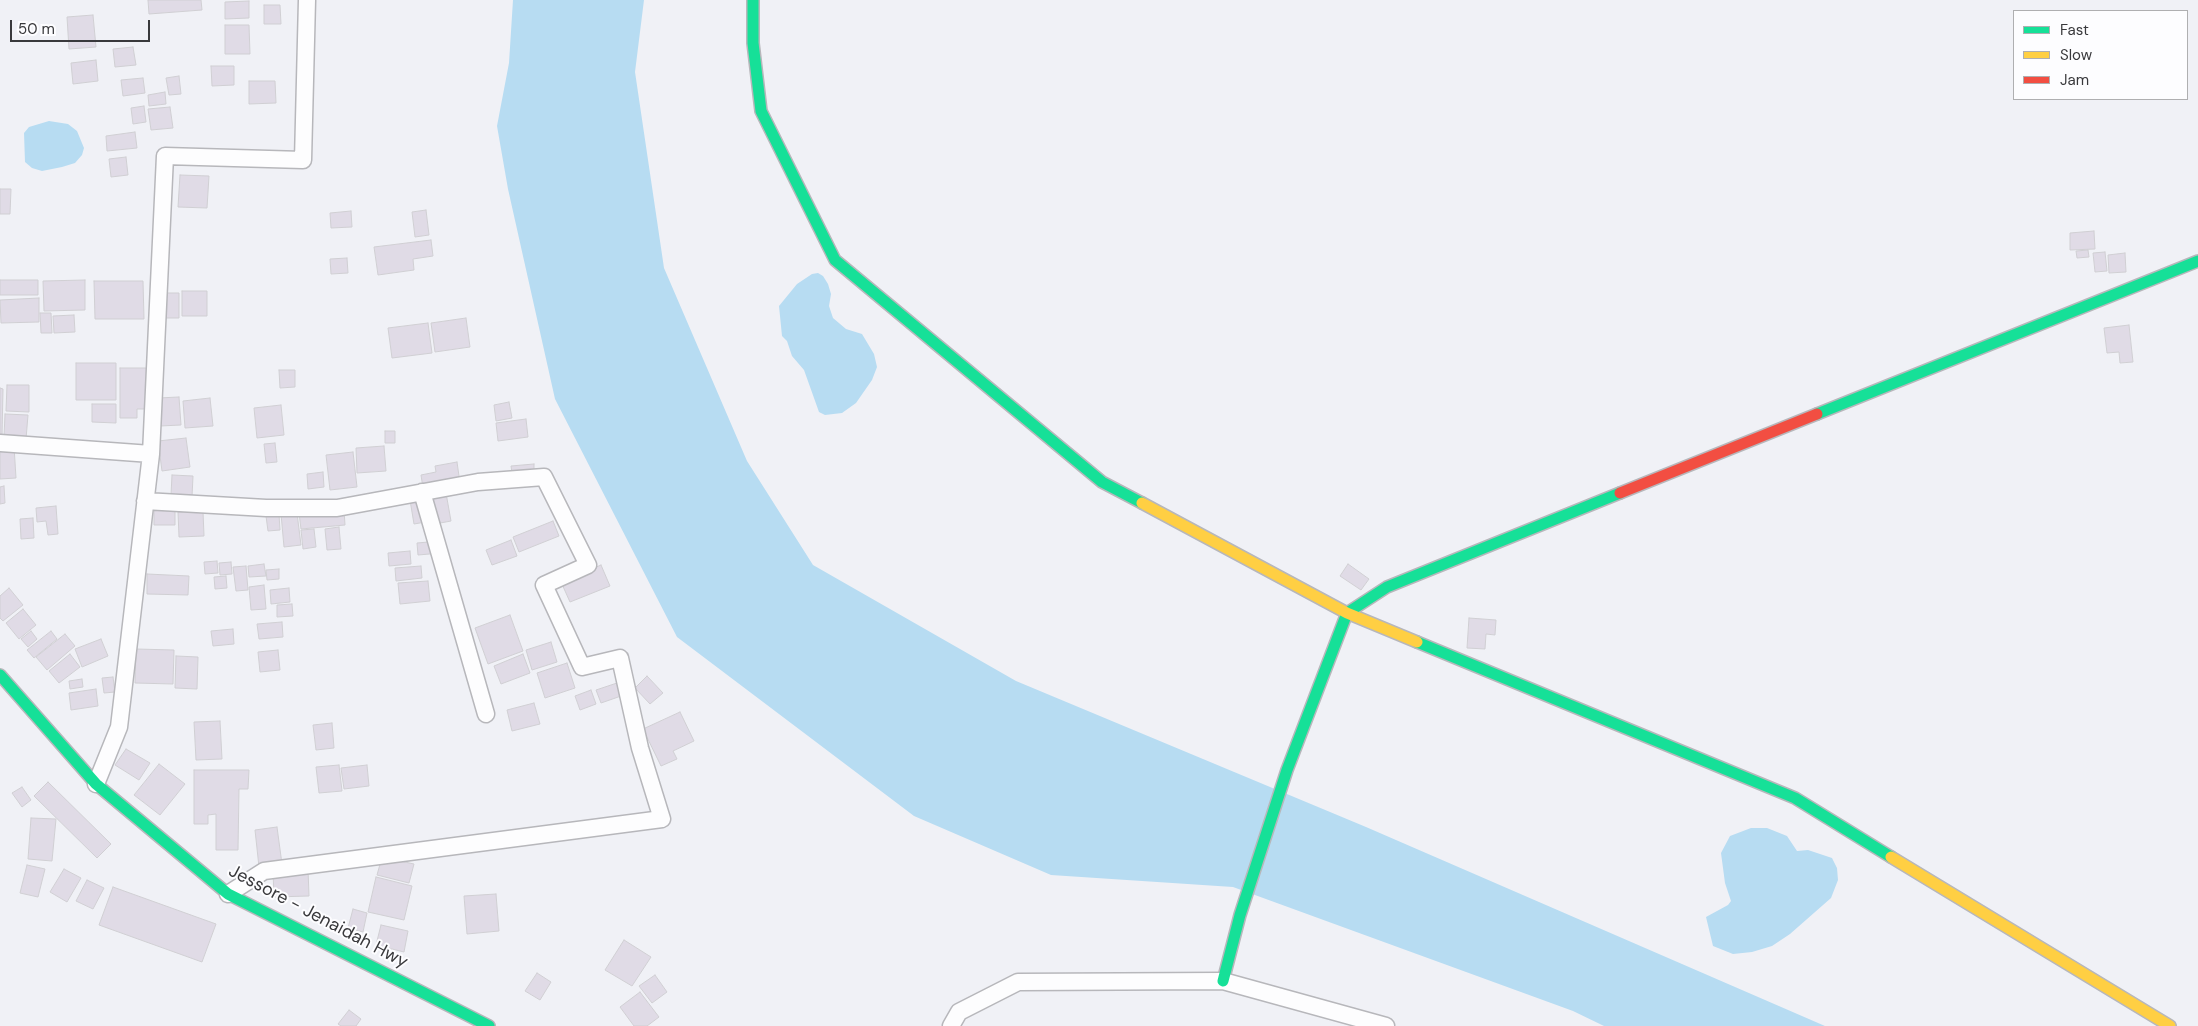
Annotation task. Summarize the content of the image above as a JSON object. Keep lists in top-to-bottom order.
{
  "streets": {
    "main road": ["Jessore - Jenaidah Hwy"]
  },
  "legend": ["Fast", "Slow", "Jam"],
  "scale_bar": "50 m"
}
